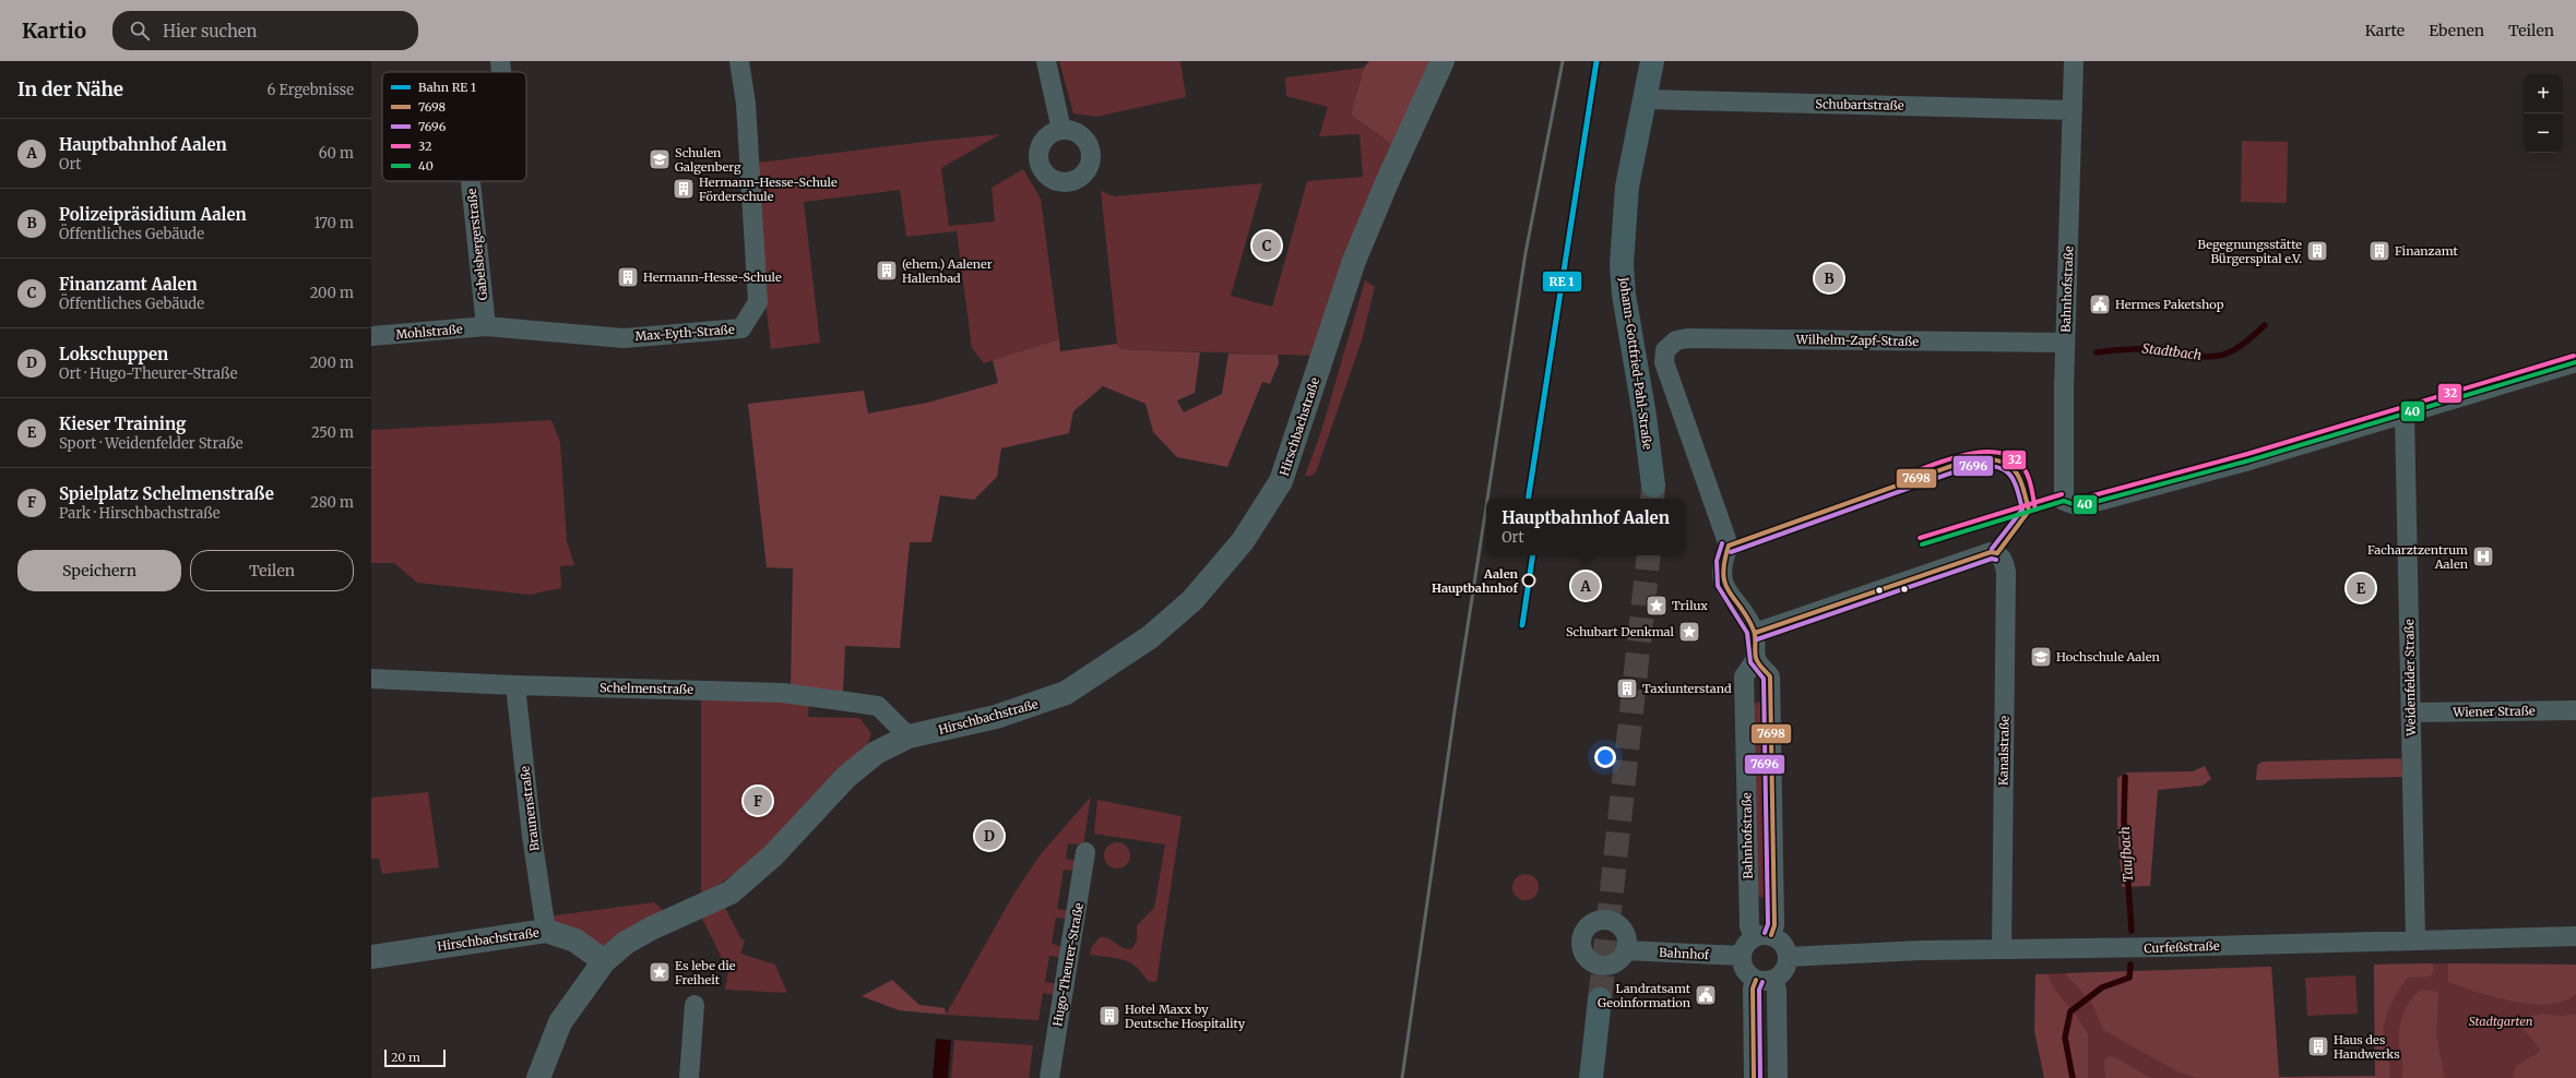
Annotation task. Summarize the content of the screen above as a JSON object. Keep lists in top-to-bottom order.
{
  "streets": {
    "main road": ["Johann-Gottfried-Pahl-Straße"],
    "street": [
      "Schubartstraße",
      "Gabelsbergerstraße",
      "Bahnhofstraße",
      "Mohlstraße",
      "Max-Eyth-Straße",
      "Wilhelm-Zapf-Straße",
      "Hirschbachstraße",
      "Weidenfelder Straße",
      "Schelmenstraße",
      "Wiener Straße",
      "Kanalstraße",
      "Braunenstraße",
      "Curfeßstraße",
      "Bahnhof",
      "Hugo-Theurer-Straße"
    ]
  },
  "crossings": [
    ["Schubartstraße", "Bahnhofstraße"],
    ["Schubartstraße", "Johann-Gottfried-Pahl-Straße"],
    ["Gabelsbergerstraße", "Mohlstraße"],
    ["Gabelsbergerstraße", "Max-Eyth-Straße"],
    ["Bahnhofstraße", "Wilhelm-Zapf-Straße"],
    ["Bahnhofstraße", "Weidenfelder Straße"],
    ["Bahnhofstraße", "Curfeßstraße"],
    ["Bahnhofstraße", "Bahnhof"],
    ["Mohlstraße", "Max-Eyth-Straße"],
    ["Wilhelm-Zapf-Straße", "Kanalstraße"],
    ["Hirschbachstraße", "Schelmenstraße"],
    ["Hirschbachstraße", "Braunenstraße"],
    ["Weidenfelder Straße", "Wiener Straße"],
    ["Weidenfelder Straße", "Curfeßstraße"],
    ["Schelmenstraße", "Braunenstraße"],
    ["Kanalstraße", "Curfeßstraße"],
    ["Curfeßstraße", "Bahnhof"]
  ],
  "water": ["Stadtbach", "Taufbach"],
  "parks": ["Stadtgarten"],
  "places": {
    "school or university": ["Schulen Galgenberg", "Hochschule Aalen"],
    "building": [
      "Hermann-Hesse-Schule Förderschule",
      "Begegnungsstätte Bürgerspital e.V.",
      "Finanzamt",
      "(ehem.) Aalener Hallenbad",
      "Hermann-Hesse-Schule",
      "Taxiunterstand",
      "Hotel Maxx by Deutsche Hospitality",
      "Haus des Handwerks"
    ],
    "public building": ["Hermes Paketshop", "Landratsamt Geoinformation"],
    "hospital": ["Facharztzentrum Aalen"],
    "other": ["Aalen Hauptbahnhof"],
    "place": ["Trilux", "Schubart Denkmal", "Es lebe die Freiheit"]
  },
  "lines": [
    "transit line 32",
    "transit line 40",
    "transit line 7698",
    "transit line 7696"
  ],
  "legend": [
    "Bahn RE 1",
    "7698",
    "7696",
    "32",
    "40"
  ],
  "scale_bar": "20 m",
  "page": {
    "header": "Kartio",
    "search": "Hier suchen",
    "nav": ["Karte", "Ebenen", "Teilen"],
    "heading": ["In der Nähe", "6 Ergebnisse"],
    "map_buttons": ["+", "−"],
    "list": [
      {
        "mark": "A",
        "name": "Hauptbahnhof Aalen",
        "note": "Ort",
        "value": "60 m"
      },
      {
        "mark": "B",
        "name": "Polizeipräsidium Aalen",
        "note": "Öffentliches Gebäude",
        "value": "170 m"
      },
      {
        "mark": "C",
        "name": "Finanzamt Aalen",
        "note": "Öffentliches Gebäude",
        "value": "200 m"
      },
      {
        "mark": "D",
        "name": "Lokschuppen",
        "note": "Ort · Hugo-Theurer-Straße",
        "value": "200 m"
      },
      {
        "mark": "E",
        "name": "Kieser Training",
        "note": "Sport · Weidenfelder Straße",
        "value": "250 m"
      },
      {
        "mark": "F",
        "name": "Spielplatz Schelmenstraße",
        "note": "Park · Hirschbachstraße",
        "value": "280 m"
      }
    ],
    "pins": [
      "C",
      "B",
      "A",
      "E",
      "F",
      "D"
    ],
    "popup": ["Hauptbahnhof Aalen", "Ort"],
    "buttons": ["Speichern", "Teilen"],
    "scale": "20 m"
  }
}
